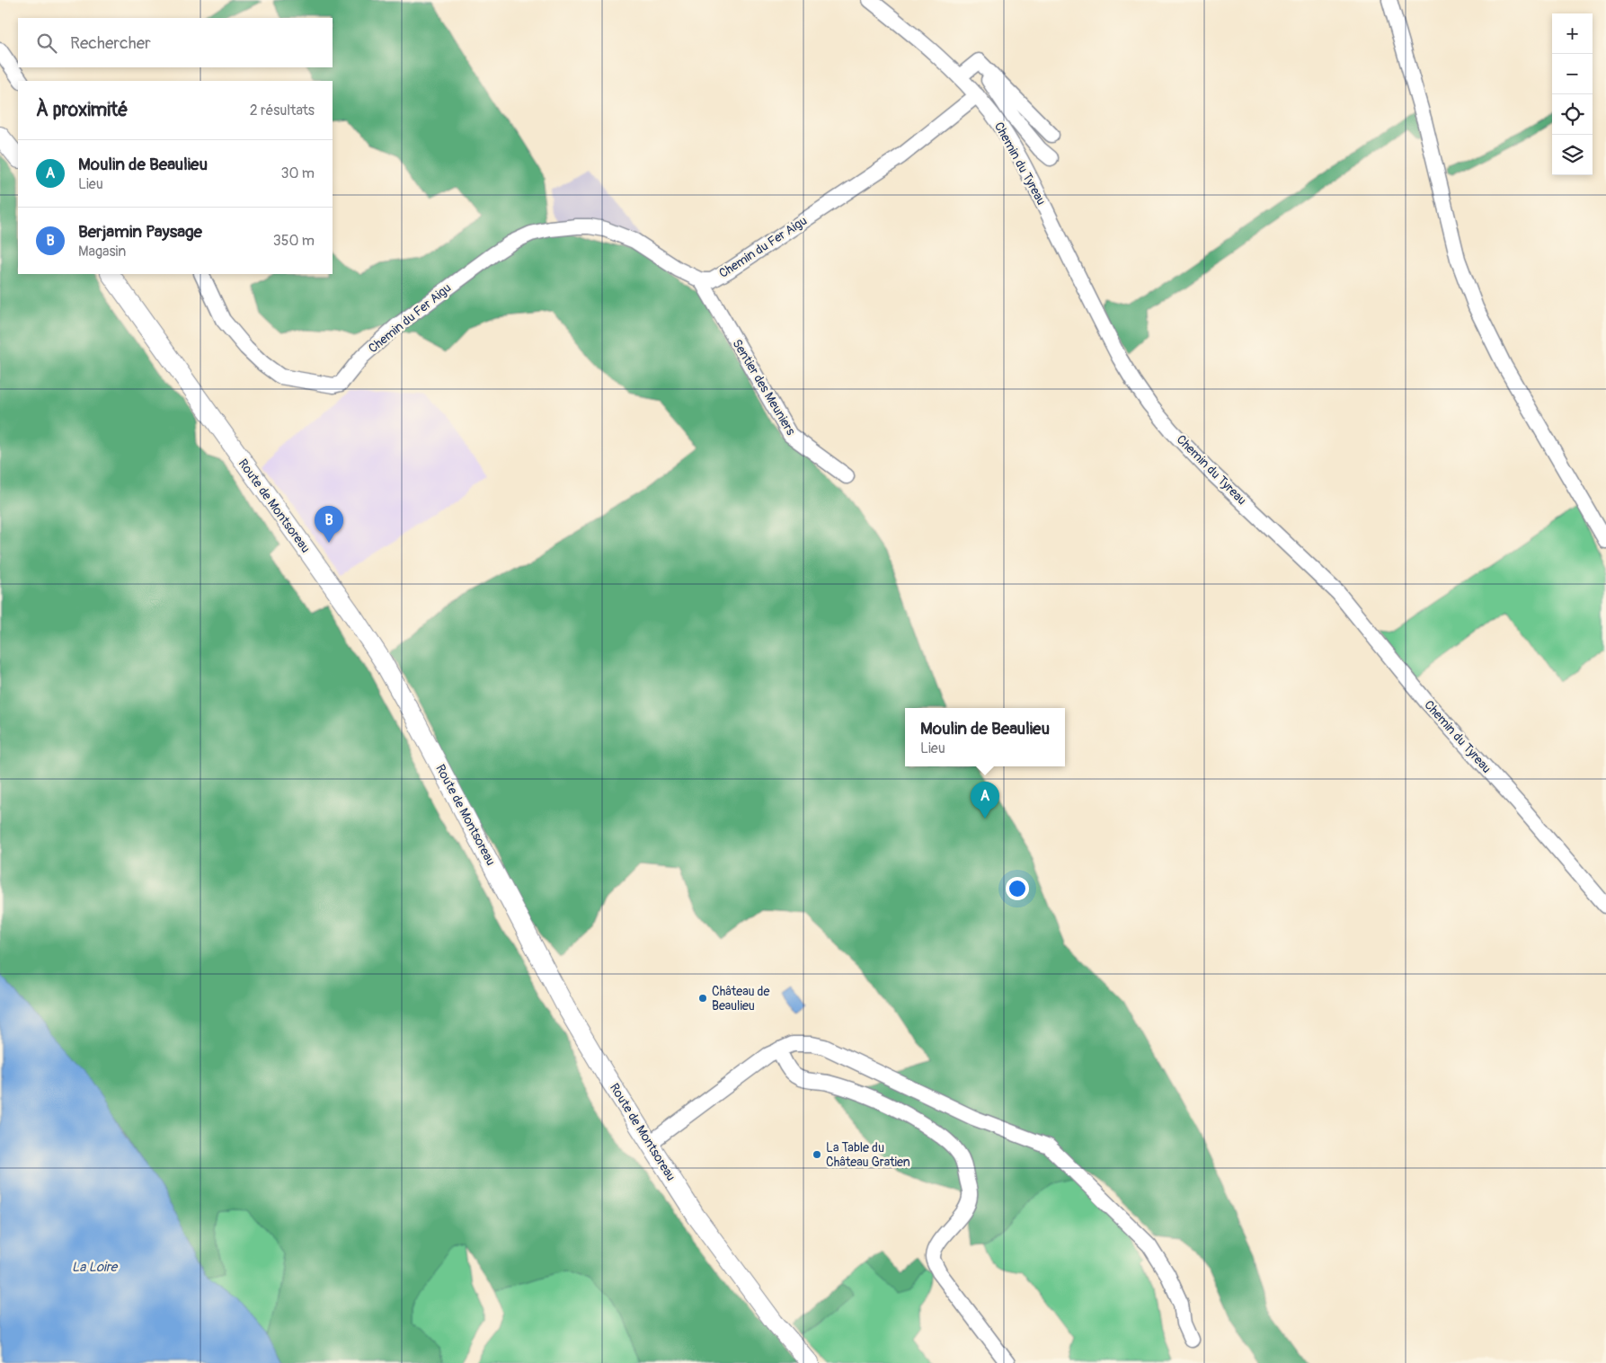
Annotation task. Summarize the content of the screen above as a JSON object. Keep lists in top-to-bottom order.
{
  "streets": {
    "main road": ["Route de Montsoreau"],
    "street": ["Chemin du Tyreau", "Chemin du Fer Aigu", "Sentier des Meuniers"]
  },
  "crossings": [
    ["Chemin du Tyreau", "Chemin du Fer Aigu"],
    ["Chemin du Fer Aigu", "Sentier des Meuniers"]
  ],
  "water": ["La Loire"],
  "places": ["Château de Beaulieu", "La Table du Château Gratien"],
  "page": {
    "map_buttons": ["+", "−"],
    "search": "Rechercher",
    "heading": ["À proximité", "2 résultats"],
    "list": [
      {
        "mark": "A",
        "name": "Moulin de Beaulieu",
        "note": "Lieu",
        "value": "30 m"
      },
      {
        "mark": "B",
        "name": "Berjamin Paysage",
        "note": "Magasin",
        "value": "350 m"
      }
    ],
    "pins": ["B", "A"],
    "popup": ["Moulin de Beaulieu", "Lieu"]
  }
}
